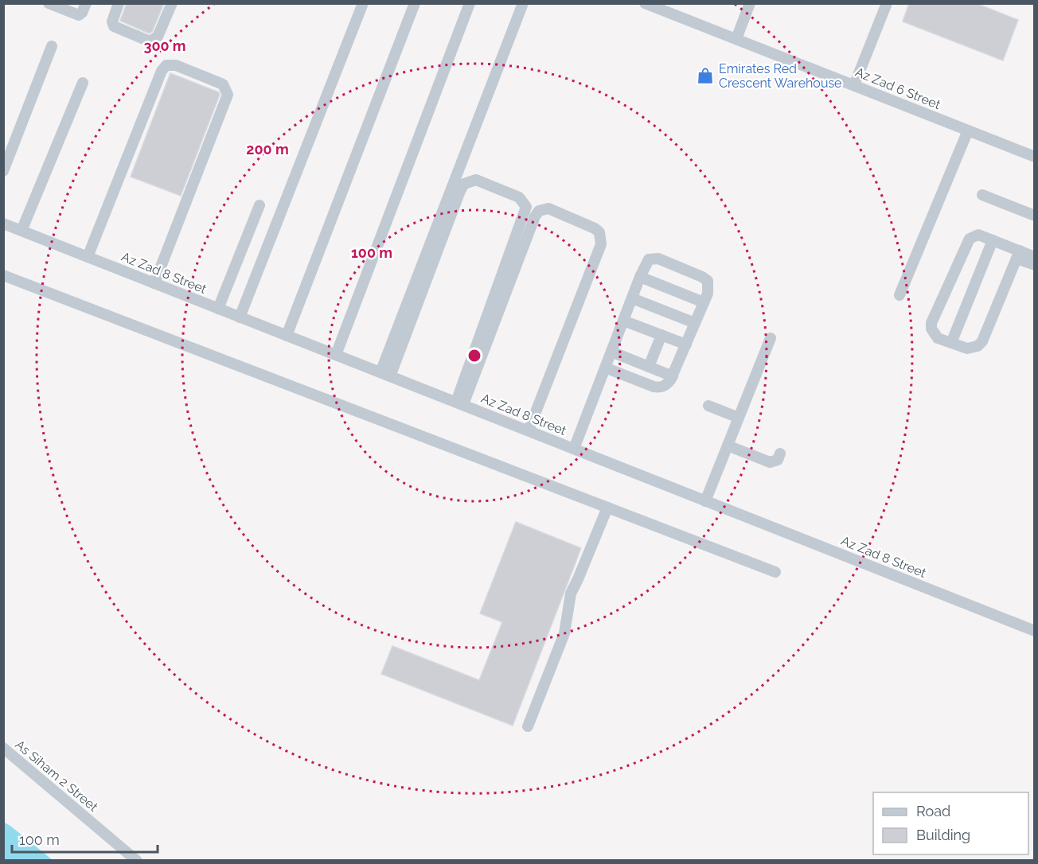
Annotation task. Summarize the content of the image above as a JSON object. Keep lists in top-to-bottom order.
{
  "streets": {
    "street": ["Az Zad 6 Street", "Az Zad 8 Street", "As Siham 2 Street"]
  },
  "places": {
    "shop": ["Emirates Red Crescent Warehouse"]
  },
  "legend": ["Road", "Building"],
  "scale_bar": "100 m",
  "rings": ["300 m", "200 m", "100 m"]
}
